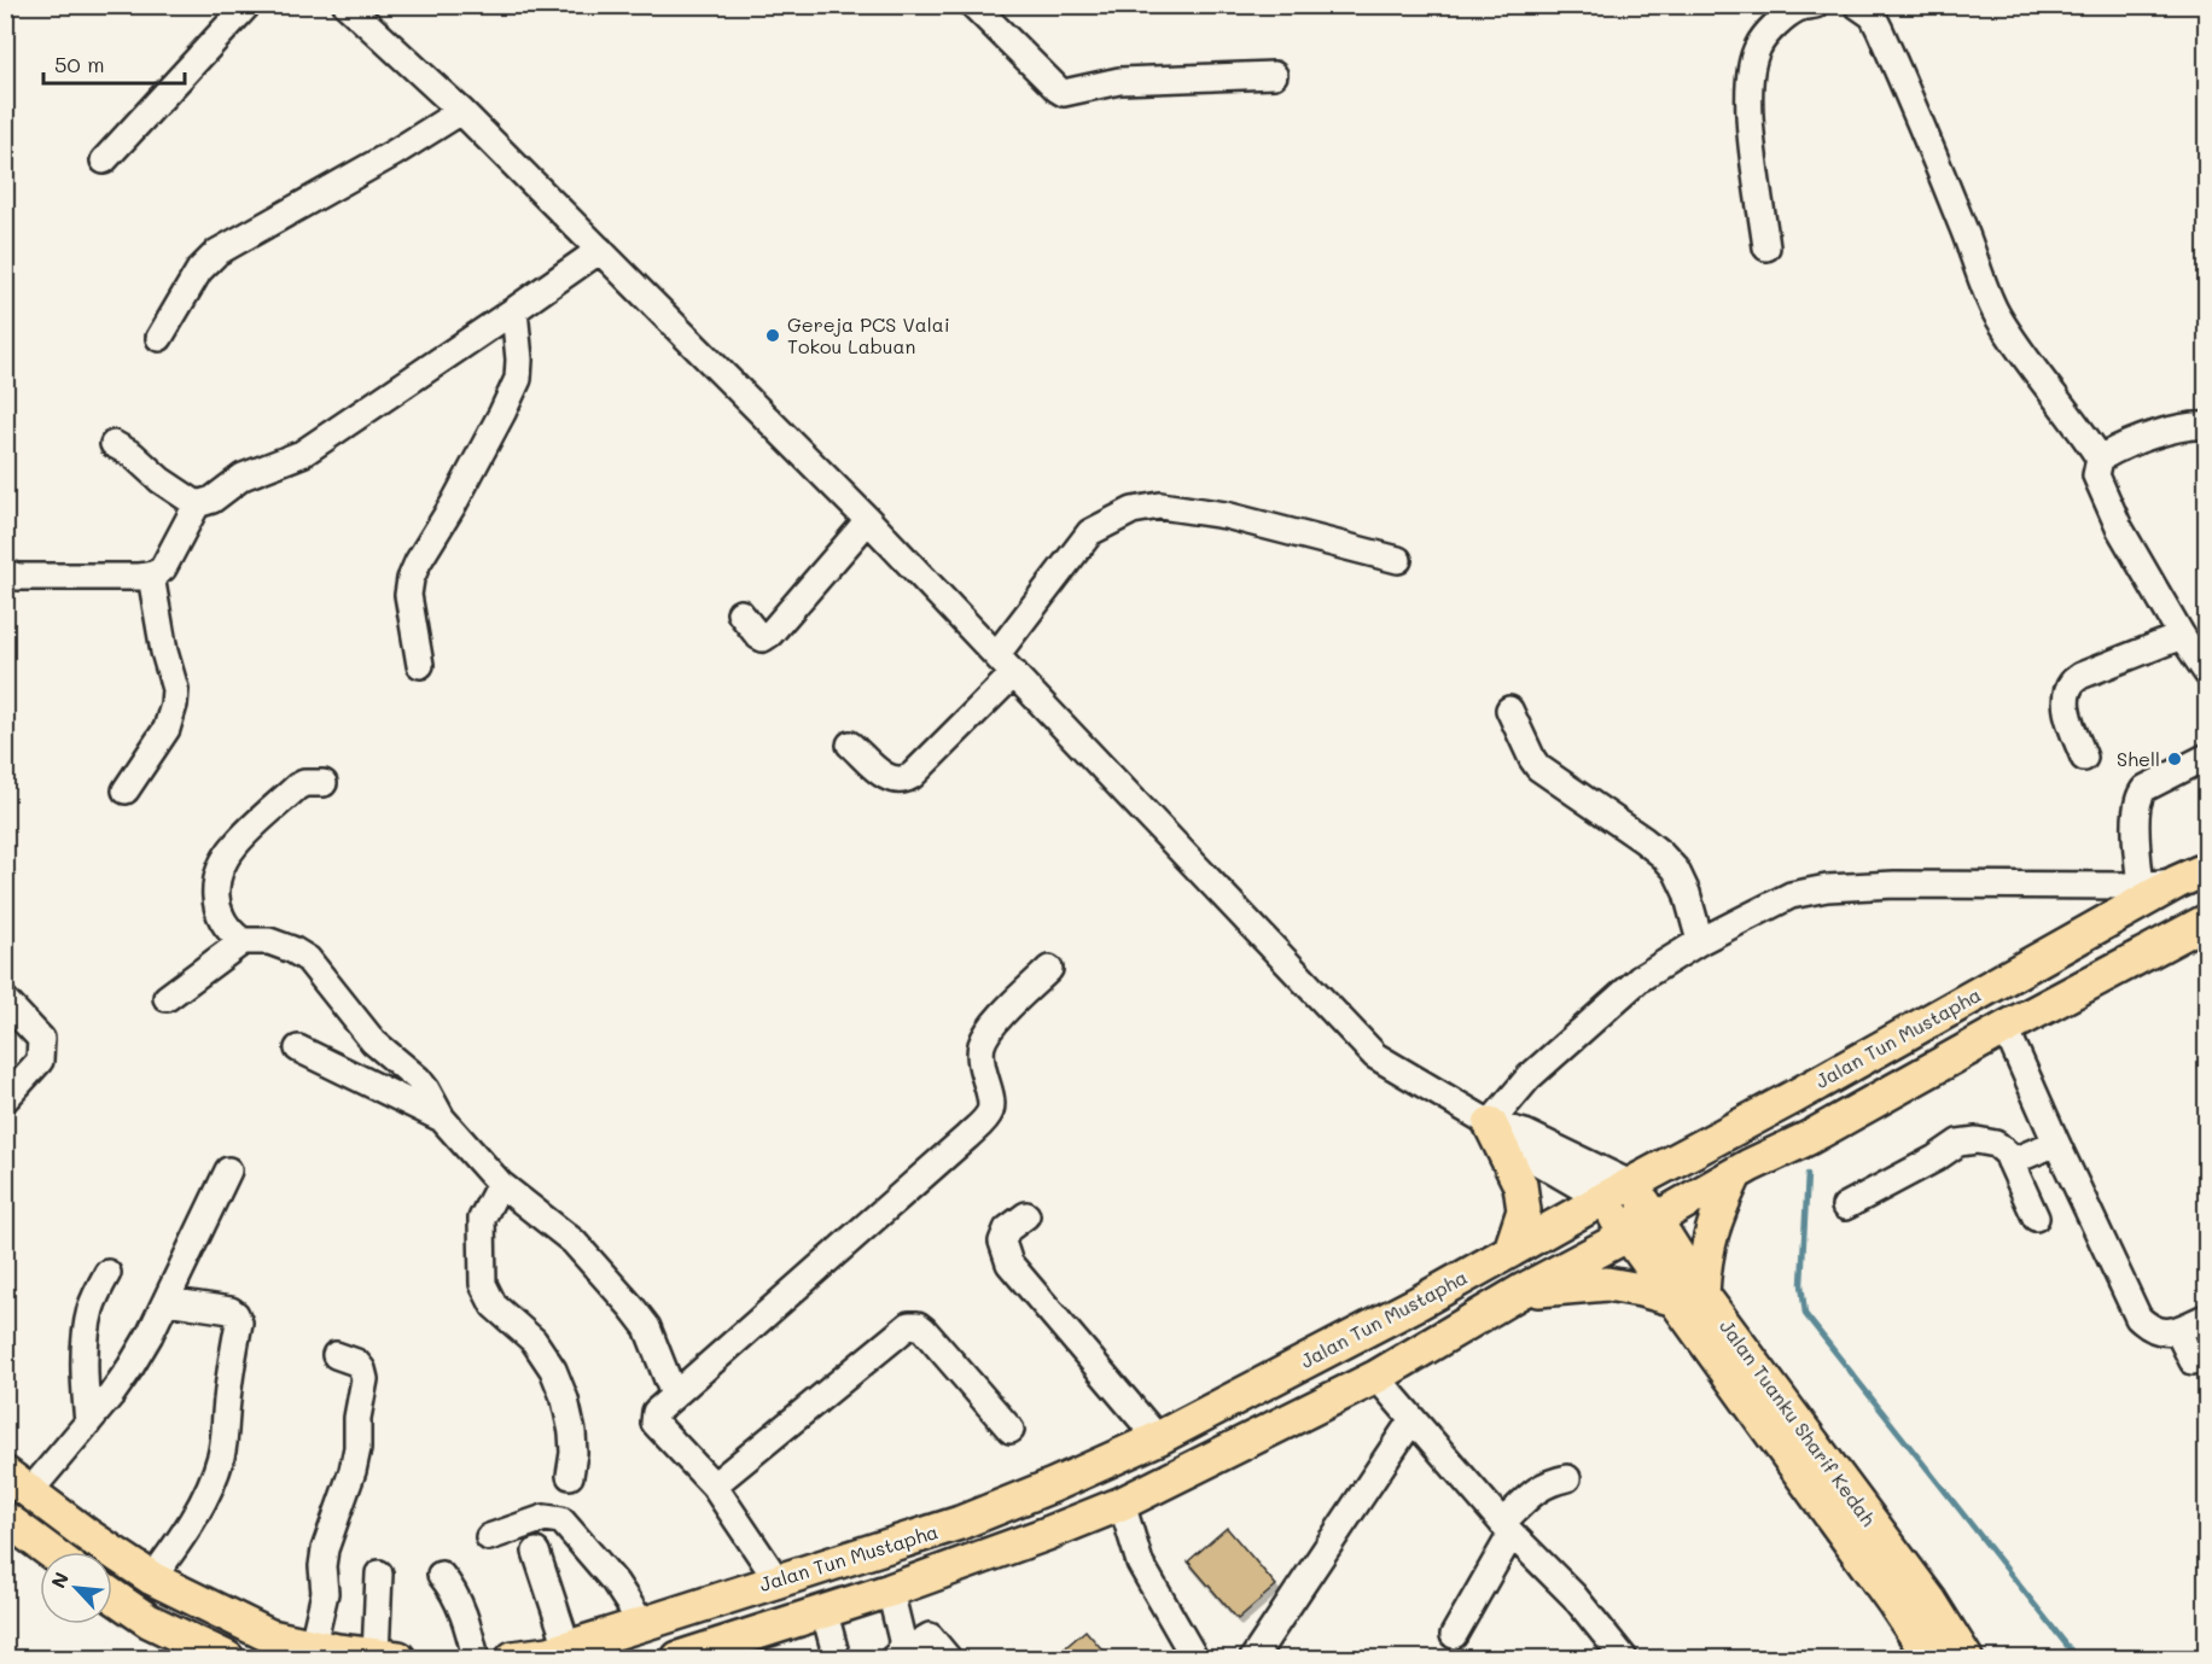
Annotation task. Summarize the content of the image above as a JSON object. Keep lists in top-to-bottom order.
{
  "streets": {
    "main road": ["Jalan Tun Mustapha", "Jalan Tuanku Sharif Kedah"]
  },
  "crossings": [
    ["Jalan Tun Mustapha", "Jalan Tuanku Sharif Kedah"]
  ],
  "places": ["Gereja PCS Valai Tokou Labuan", "Shell"],
  "scale_bar": "50 m",
  "north": "top left"
}
